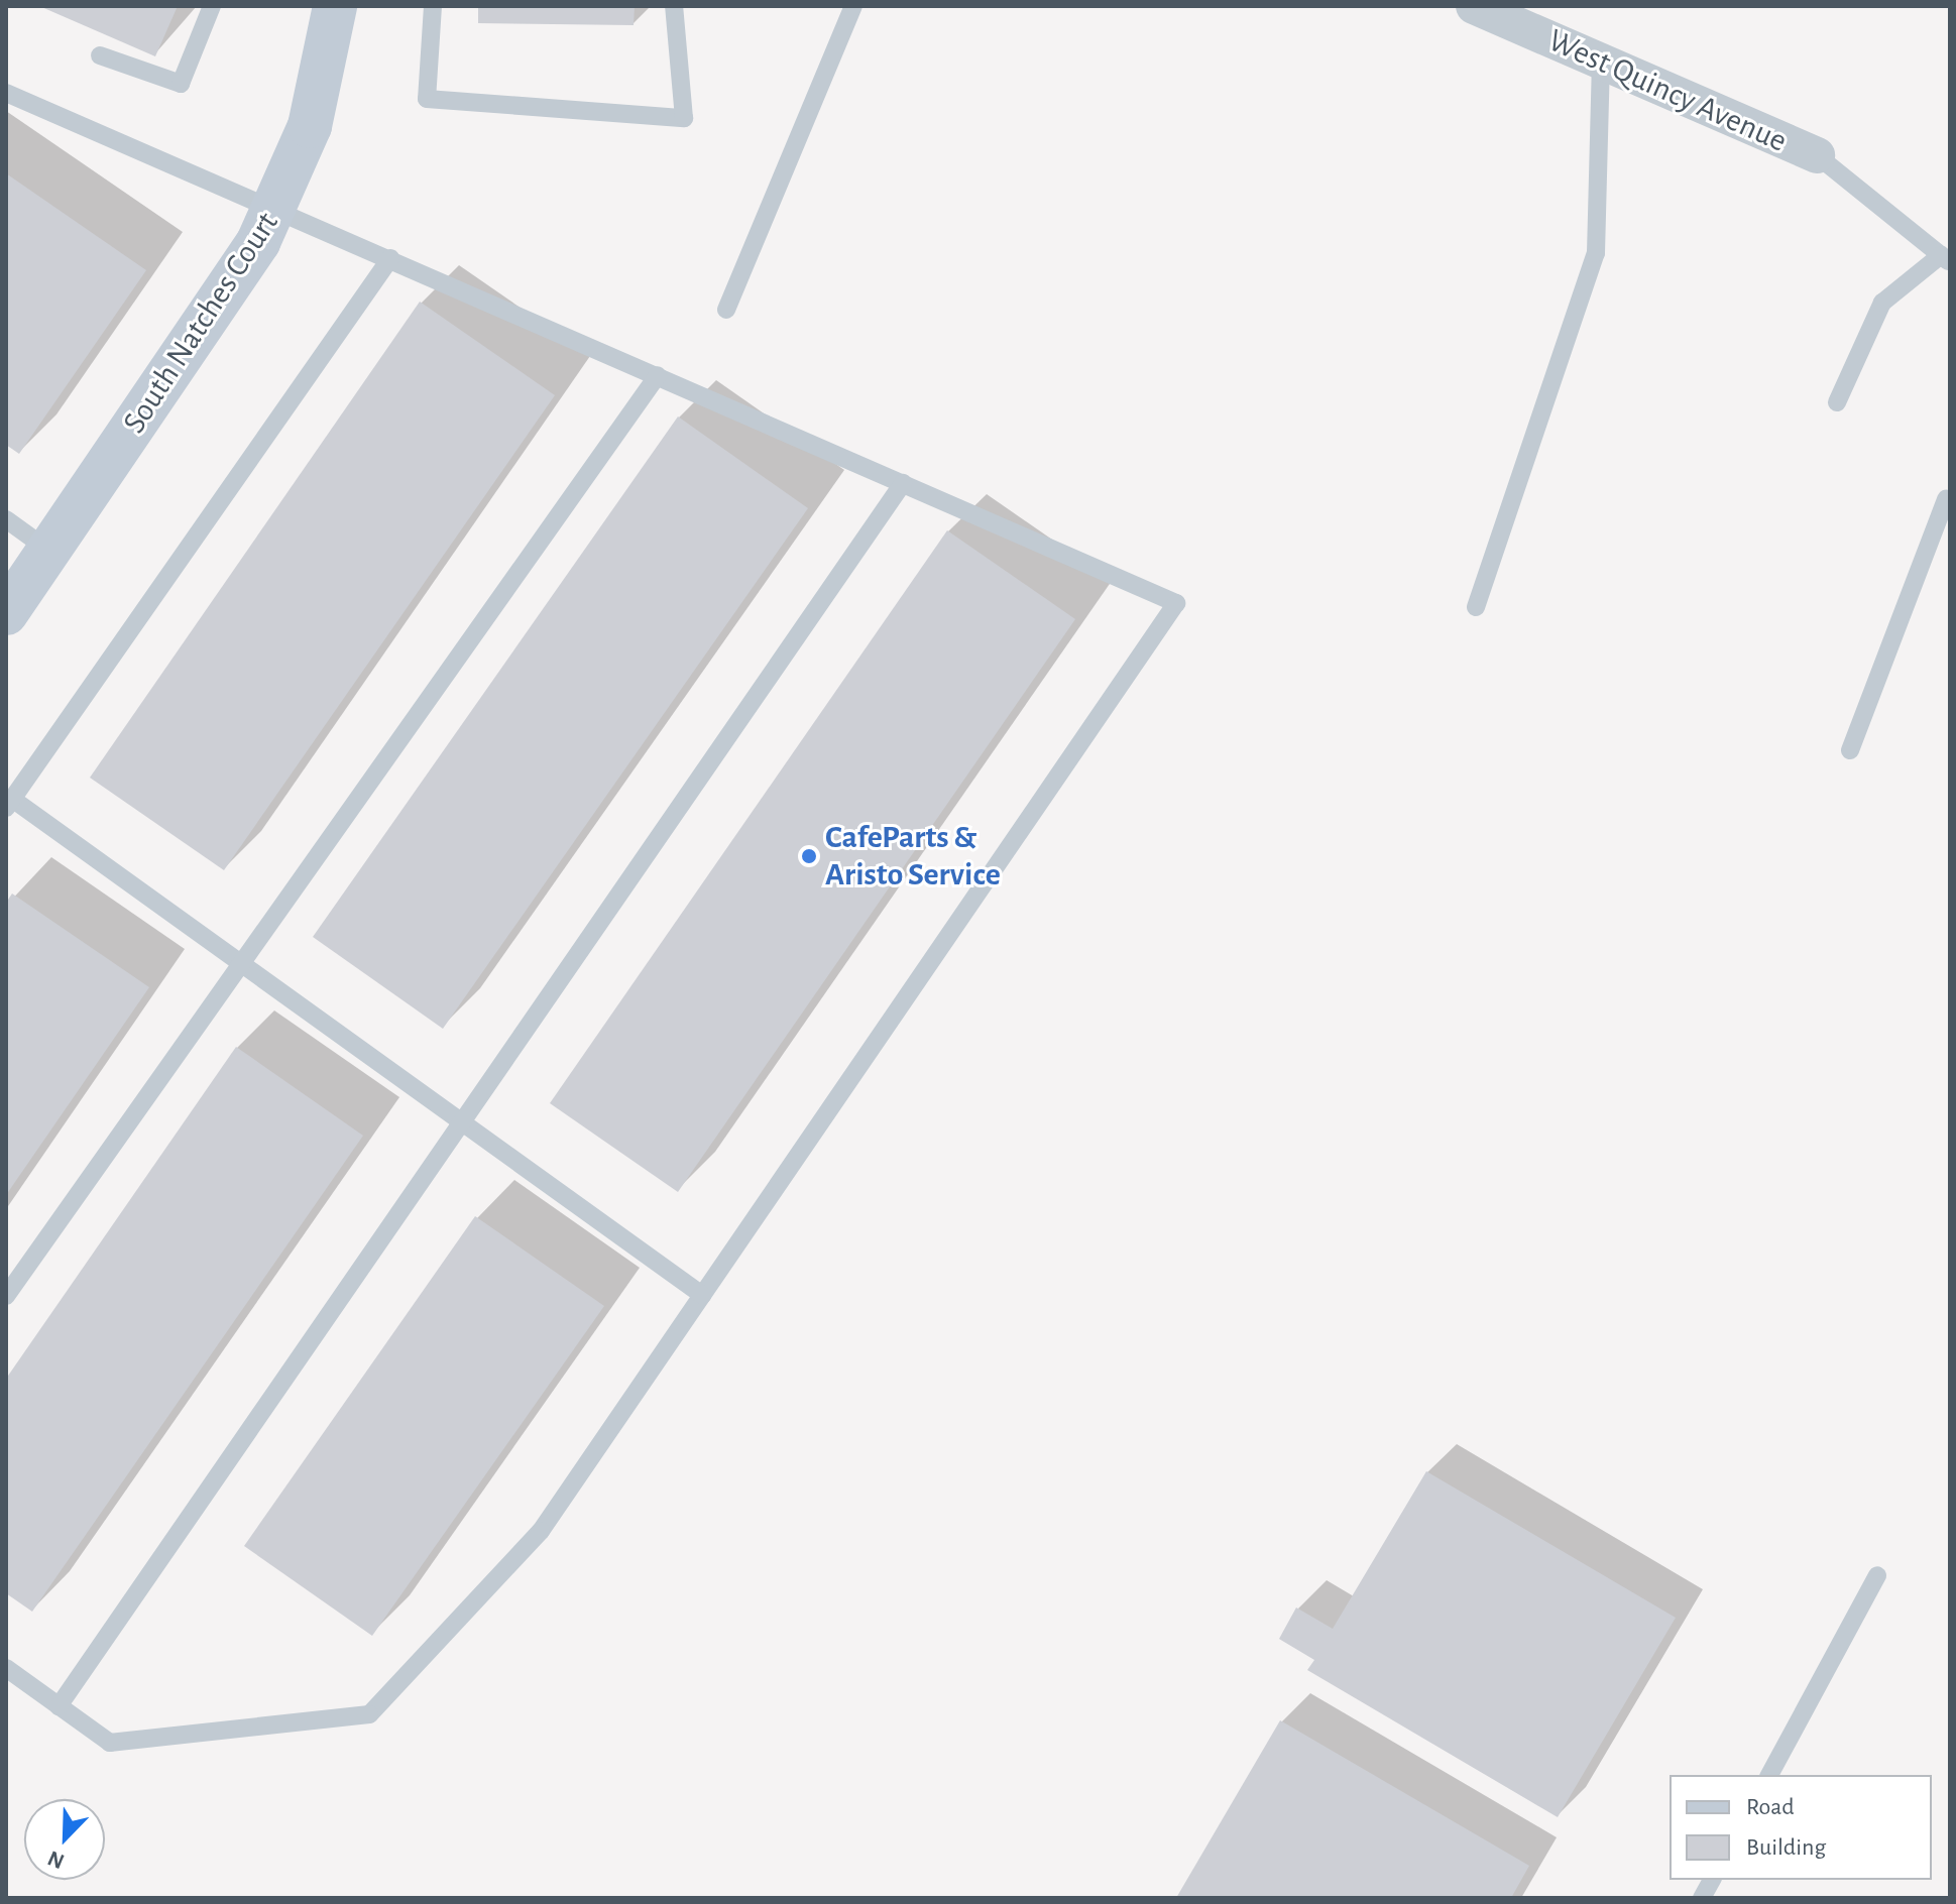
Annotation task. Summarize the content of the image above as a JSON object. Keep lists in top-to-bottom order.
{
  "streets": {
    "street": ["West Quincy Avenue", "South Natches Court"]
  },
  "places": ["CafeParts & Aristo Service"],
  "legend": ["Road", "Building"],
  "north": "bottom left"
}
